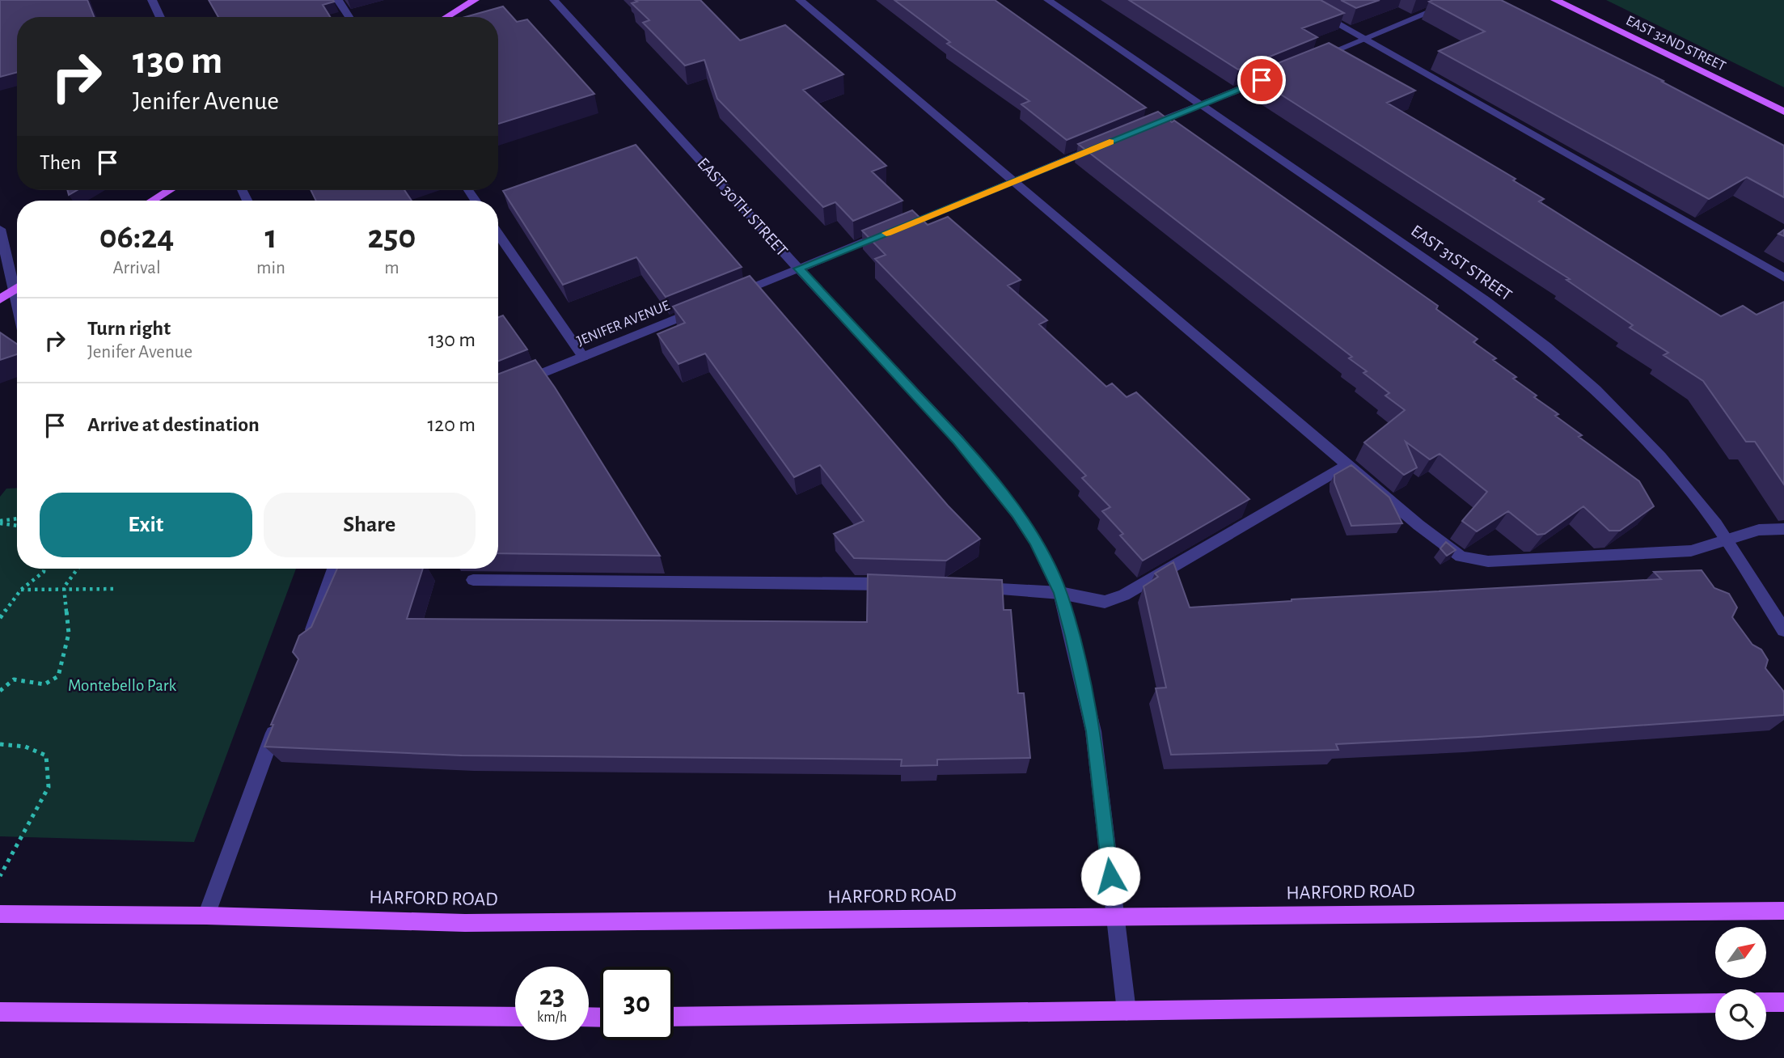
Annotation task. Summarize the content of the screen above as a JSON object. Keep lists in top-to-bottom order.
{
  "streets": {
    "main road": ["EAST 32ND STREET", "HARFORD ROAD"],
    "street": ["EAST 30TH STREET", "EAST 31ST STREET", "JENIFER AVENUE"]
  },
  "crossings": [
    ["EAST 30TH STREET", "HARFORD ROAD"]
  ],
  "parks": ["Montebello Park"],
  "north": "top right",
  "page": {
    "turn": ["130 m", "Jenifer Avenue"],
    "then": "Then",
    "eta": [
      "06:24",
      "Arrival",
      "1",
      "min",
      "250",
      "m"
    ],
    "list": [
      {
        "name": "Turn right",
        "note": "Jenifer Avenue",
        "value": "130 m"
      },
      {
        "name": "Arrive at destination",
        "value": "120 m"
      }
    ],
    "buttons": ["Exit", "Share"],
    "speed": "23 km/h",
    "limit": "30"
  }
}
